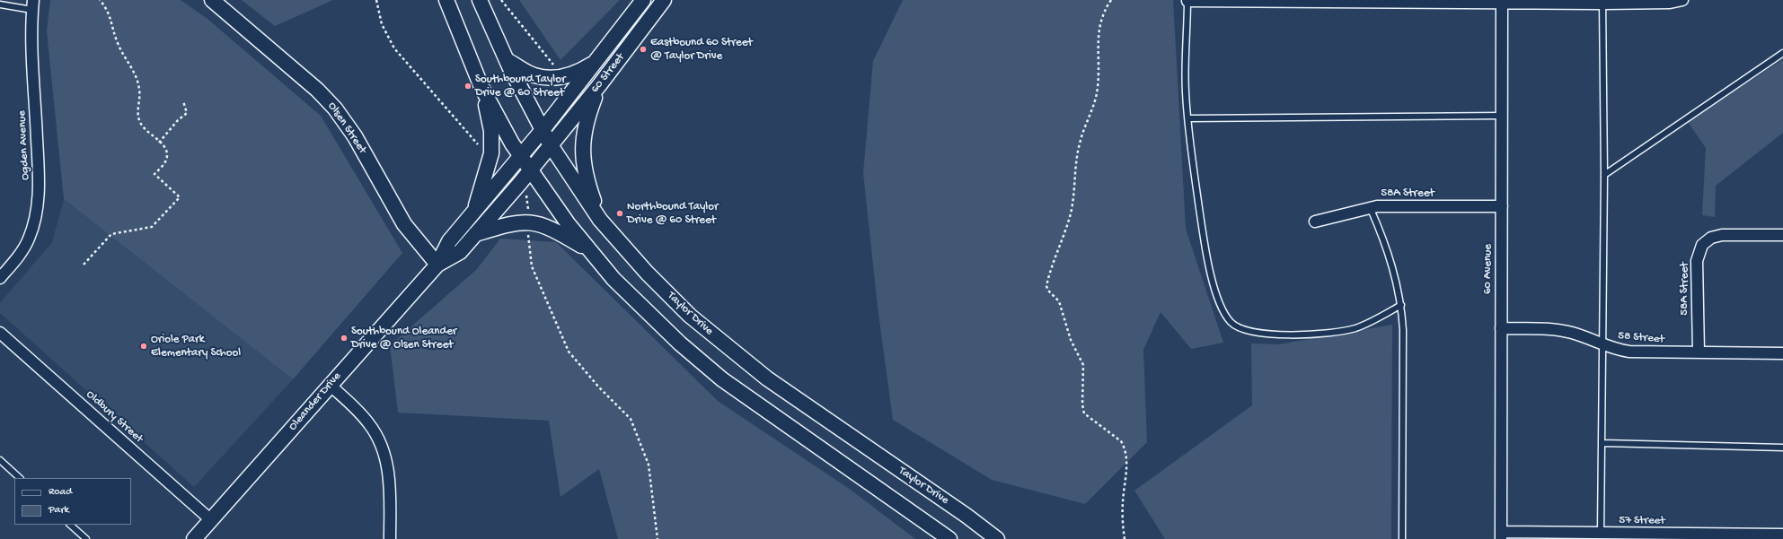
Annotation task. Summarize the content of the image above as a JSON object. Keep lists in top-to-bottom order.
{
  "streets": {
    "main road": [
      "60 Street",
      "Olsen Street",
      "Taylor Drive",
      "Oleander Drive"
    ],
    "street": [
      "Ogden Avenue",
      "58A Street",
      "60 Avenue",
      "58 Street",
      "Oldbury Street",
      "57 Street"
    ]
  },
  "crossings": [
    ["60 Street", "Taylor Drive"],
    ["60 Street", "Oleander Drive"],
    ["Olsen Street", "Oleander Drive"],
    ["58A Street", "60 Avenue"],
    ["58A Street", "58 Street"],
    ["60 Avenue", "58 Street"],
    ["60 Avenue", "57 Street"],
    ["Oleander Drive", "Oldbury Street"]
  ],
  "places": [
    "Eastbound 60 Street @ Taylor Drive",
    "Southbound Taylor Drive @ 60 Street",
    "Northbound Taylor Drive @ 60 Street",
    "Southbound Oleander Drive @ Olsen Street",
    "Oriole Park Elementary School"
  ],
  "legend": ["Road", "Park"]
}
